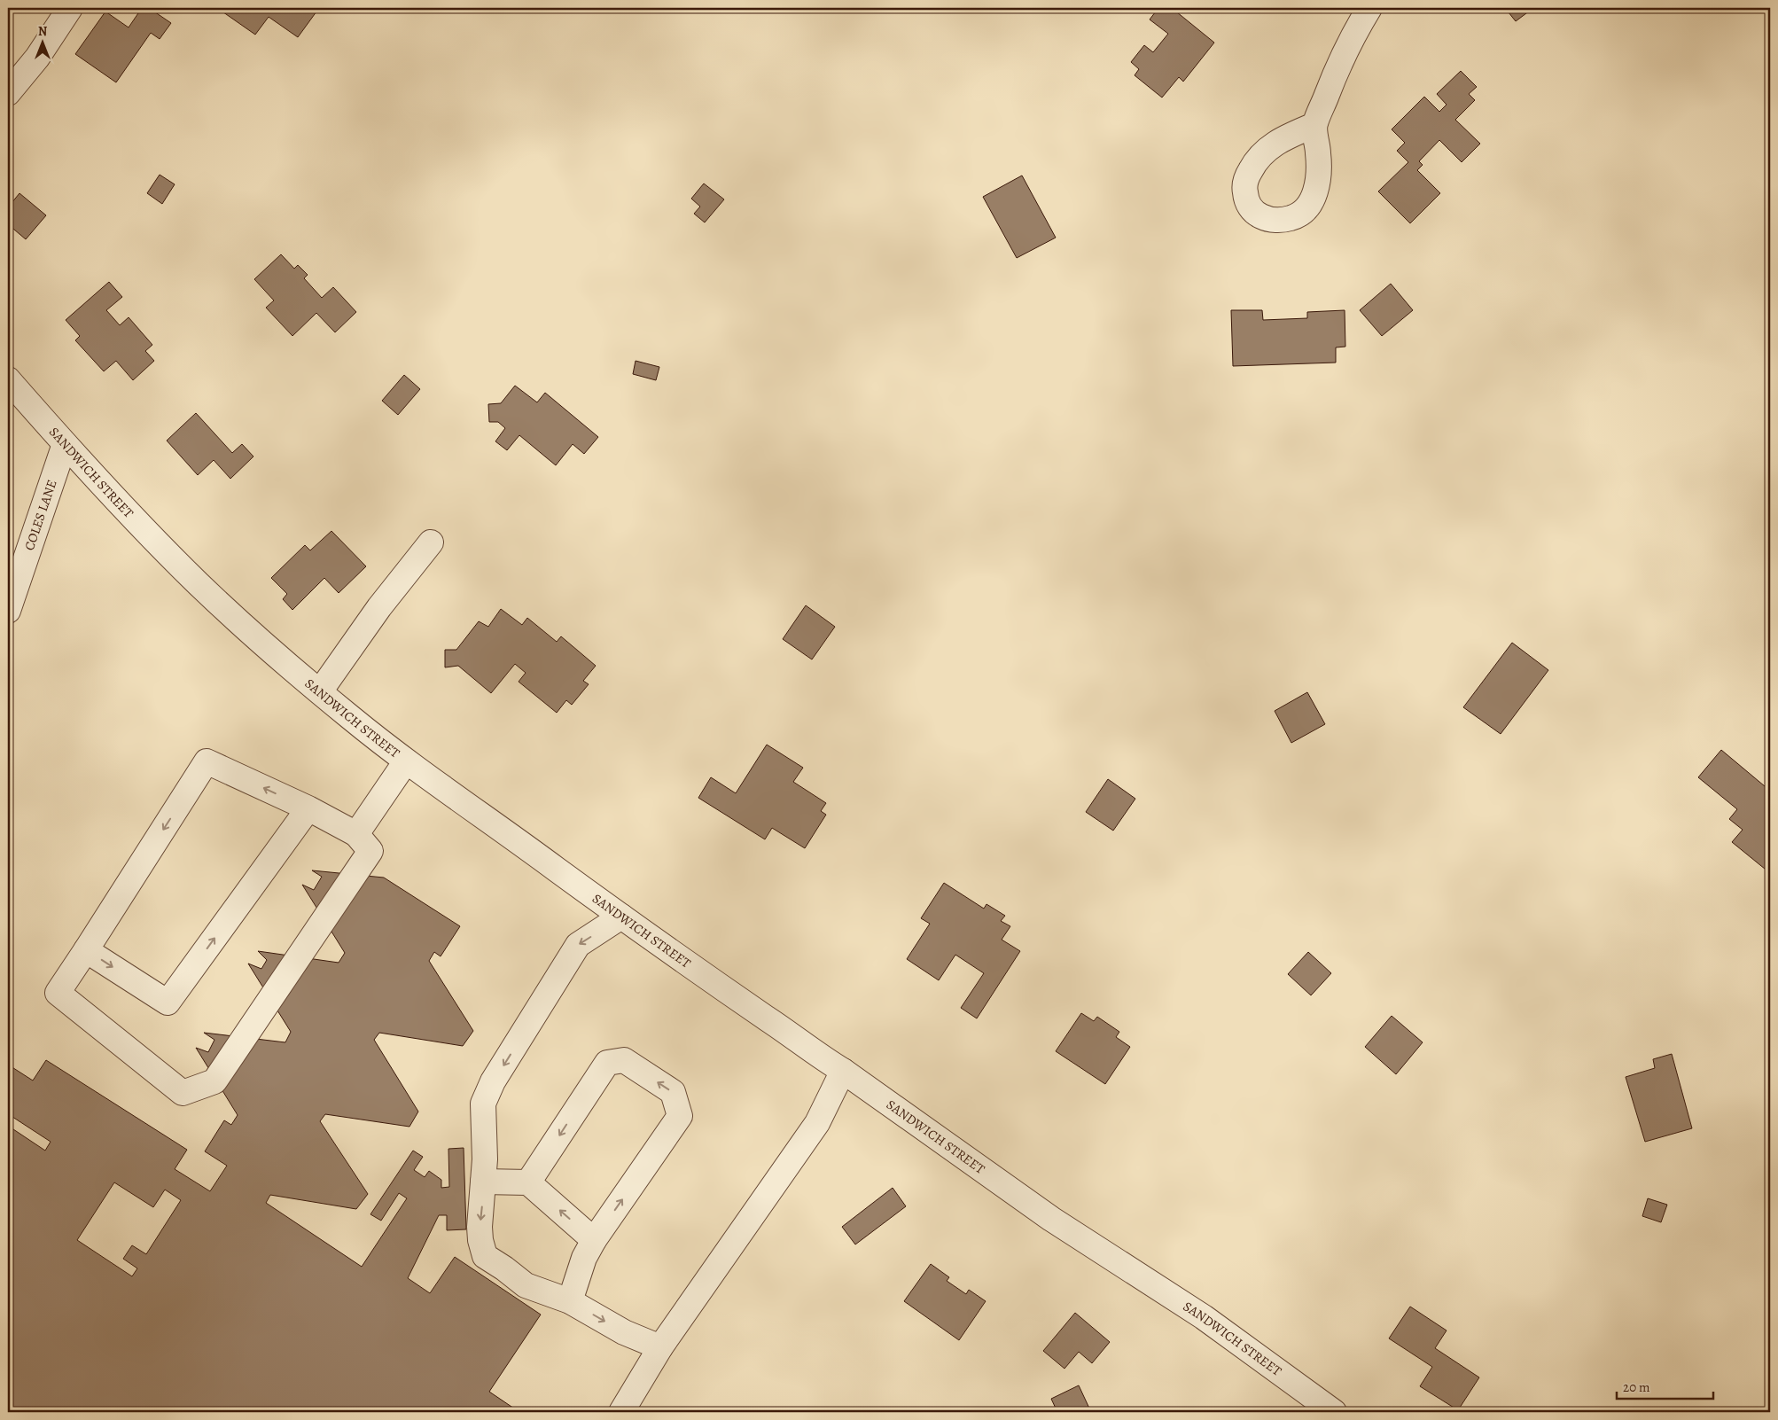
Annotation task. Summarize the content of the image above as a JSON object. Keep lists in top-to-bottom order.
{
  "streets": {
    "street": ["SANDWICH STREET", "COLES LANE"]
  },
  "crossings": [
    ["SANDWICH STREET", "COLES LANE"]
  ],
  "scale_bar": "20 m",
  "north": "top"
}
